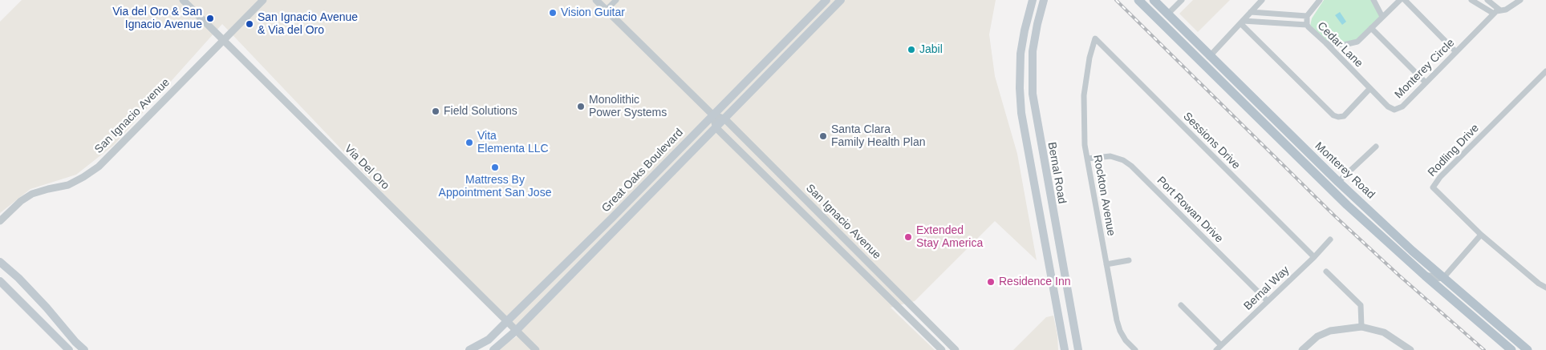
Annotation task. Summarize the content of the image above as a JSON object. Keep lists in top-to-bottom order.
{
  "streets": {
    "main road": ["Great Oaks Boulevard", "Monterey Road", "Bernal Road"],
    "street": [
      "Cedar Lane",
      "Monterey Circle",
      "San Ignacio Avenue",
      "Sessions Drive",
      "Rodling Drive",
      "Via Del Oro",
      "Rockton Avenue",
      "Port Rowan Drive",
      "Bernal Way"
    ]
  },
  "crossings": [
    ["Cedar Lane", "Monterey Circle"],
    ["San Ignacio Avenue", "Via Del Oro"],
    ["San Ignacio Avenue", "Great Oaks Boulevard"],
    ["Sessions Drive", "Rockton Avenue"],
    ["Sessions Drive", "Bernal Way"],
    ["Via Del Oro", "Great Oaks Boulevard"],
    ["Rockton Avenue", "Port Rowan Drive"],
    ["Port Rowan Drive", "Bernal Way"]
  ],
  "places": [
    "Vision Guitar",
    "Via del Oro & San Ignacio Avenue",
    "San Ignacio Avenue & Via del Oro",
    "Jabil",
    "Monolithic Power Systems",
    "Field Solutions",
    "Santa Clara Family Health Plan",
    "Vita Elementa LLC",
    "Mattress By Appointment San Jose",
    "Extended Stay America",
    "Residence Inn"
  ]
}
